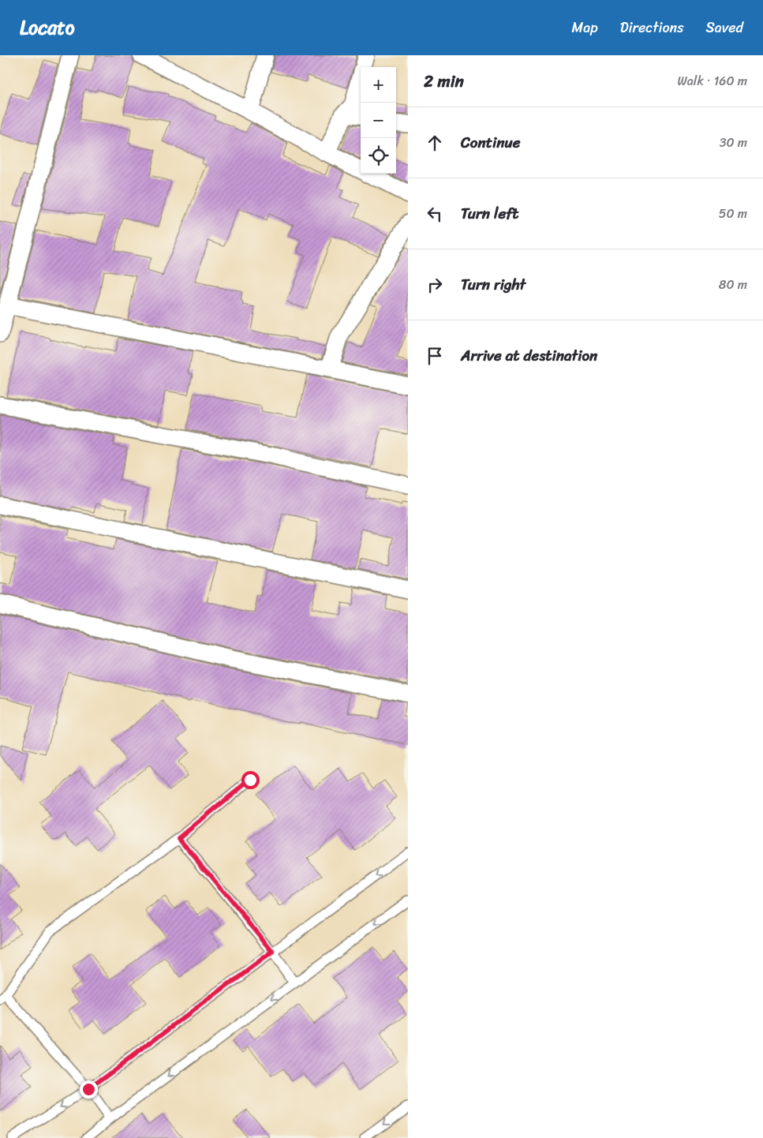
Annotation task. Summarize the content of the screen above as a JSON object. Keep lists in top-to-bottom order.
{
  "page": {
    "header": "Locato",
    "nav": ["Map", "Directions", "Saved"],
    "heading": ["2 min", "Walk · 160 m"],
    "map_buttons": ["+", "−"],
    "list": [
      ["Continue", "30 m"],
      ["Turn left", "50 m"],
      ["Turn right", "80 m"],
      "Arrive at destination"
    ]
  }
}
